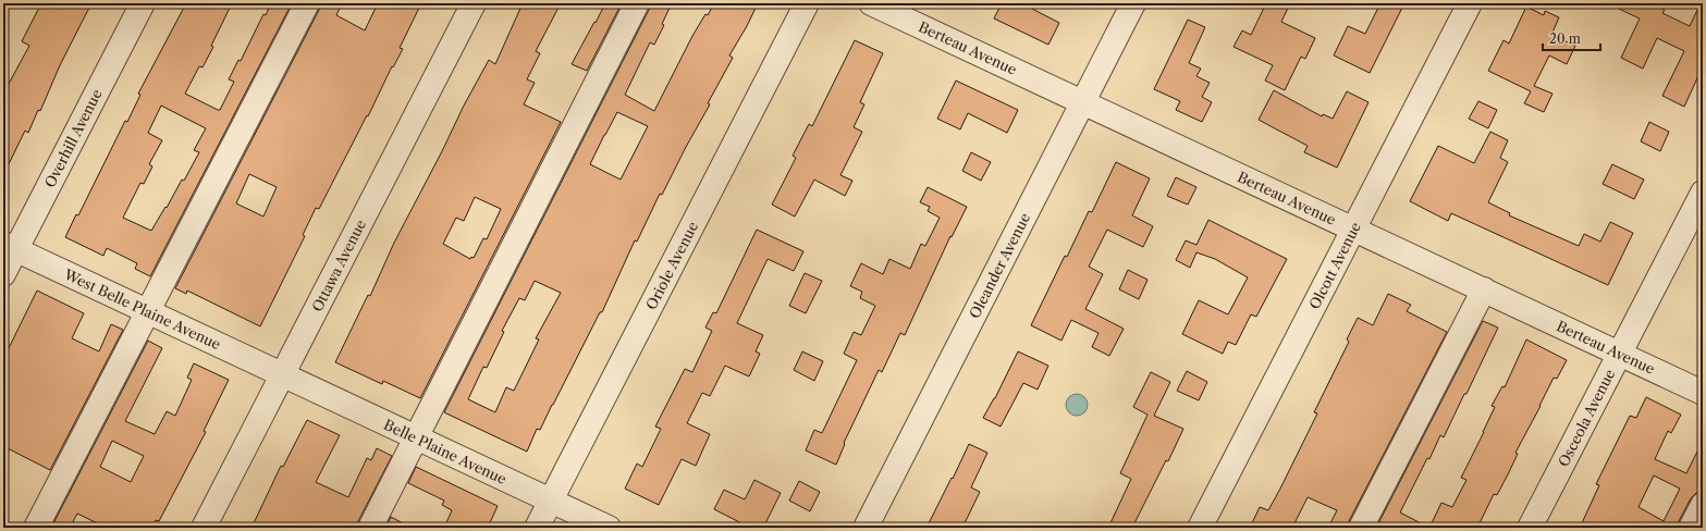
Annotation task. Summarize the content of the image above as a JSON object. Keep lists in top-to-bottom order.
{
  "streets": {
    "street": [
      "Berteau Avenue",
      "Overhill Avenue",
      "Ottawa Avenue",
      "Oriole Avenue",
      "Oleander Avenue",
      "Olcott Avenue",
      "West Belle Plaine Avenue",
      "Osceola Avenue",
      "Belle Plaine Avenue"
    ]
  },
  "crossings": [
    ["Berteau Avenue", "Oleander Avenue"],
    ["Berteau Avenue", "Olcott Avenue"],
    ["Berteau Avenue", "Osceola Avenue"],
    ["Overhill Avenue", "West Belle Plaine Avenue"],
    ["Ottawa Avenue", "West Belle Plaine Avenue"],
    ["Ottawa Avenue", "Belle Plaine Avenue"],
    ["Oriole Avenue", "Belle Plaine Avenue"],
    ["West Belle Plaine Avenue", "Belle Plaine Avenue"]
  ],
  "scale_bar": "20 m"
}
